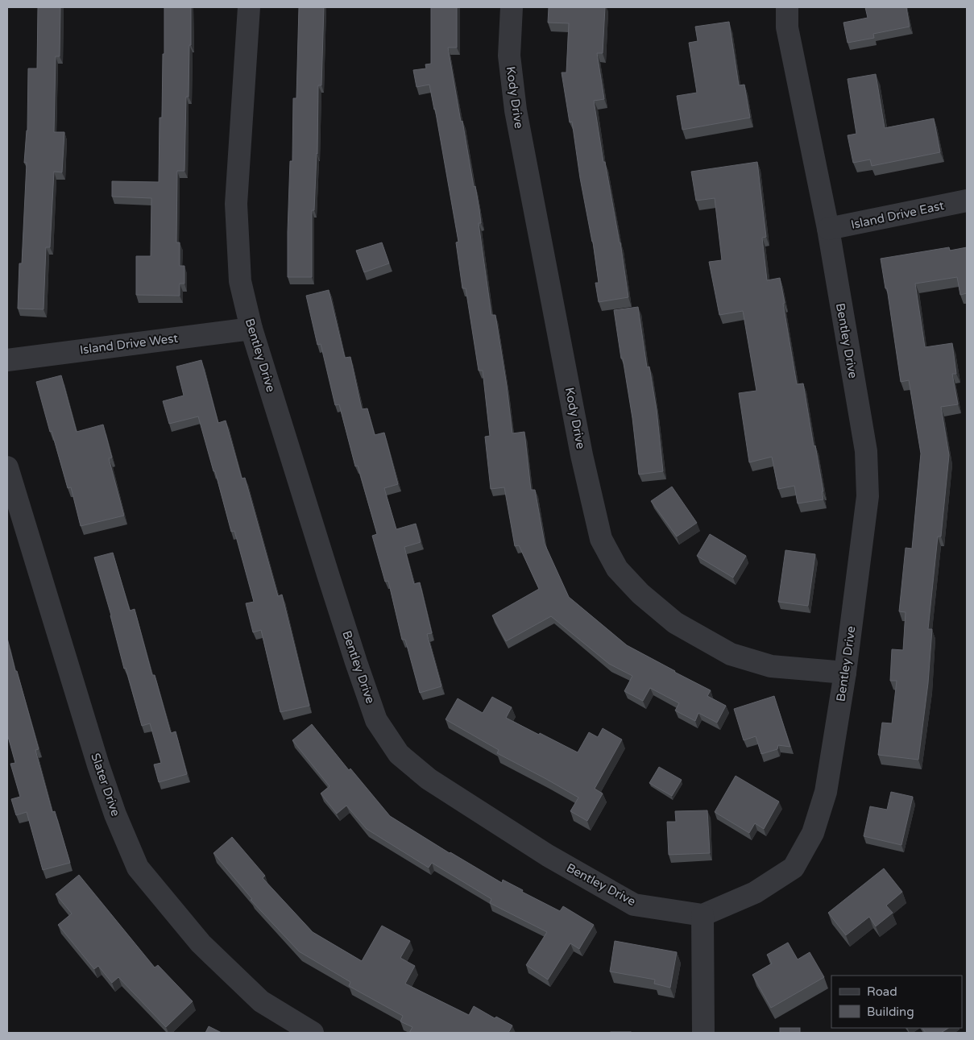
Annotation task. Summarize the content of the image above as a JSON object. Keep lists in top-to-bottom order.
{
  "streets": {
    "street": [
      "Kody Drive",
      "Island Drive East",
      "Bentley Drive",
      "Island Drive West",
      "Slater Drive"
    ]
  },
  "crossings": [
    ["Kody Drive", "Bentley Drive"],
    ["Island Drive East", "Bentley Drive"],
    ["Bentley Drive", "Island Drive West"]
  ],
  "legend": ["Road", "Building"]
}
